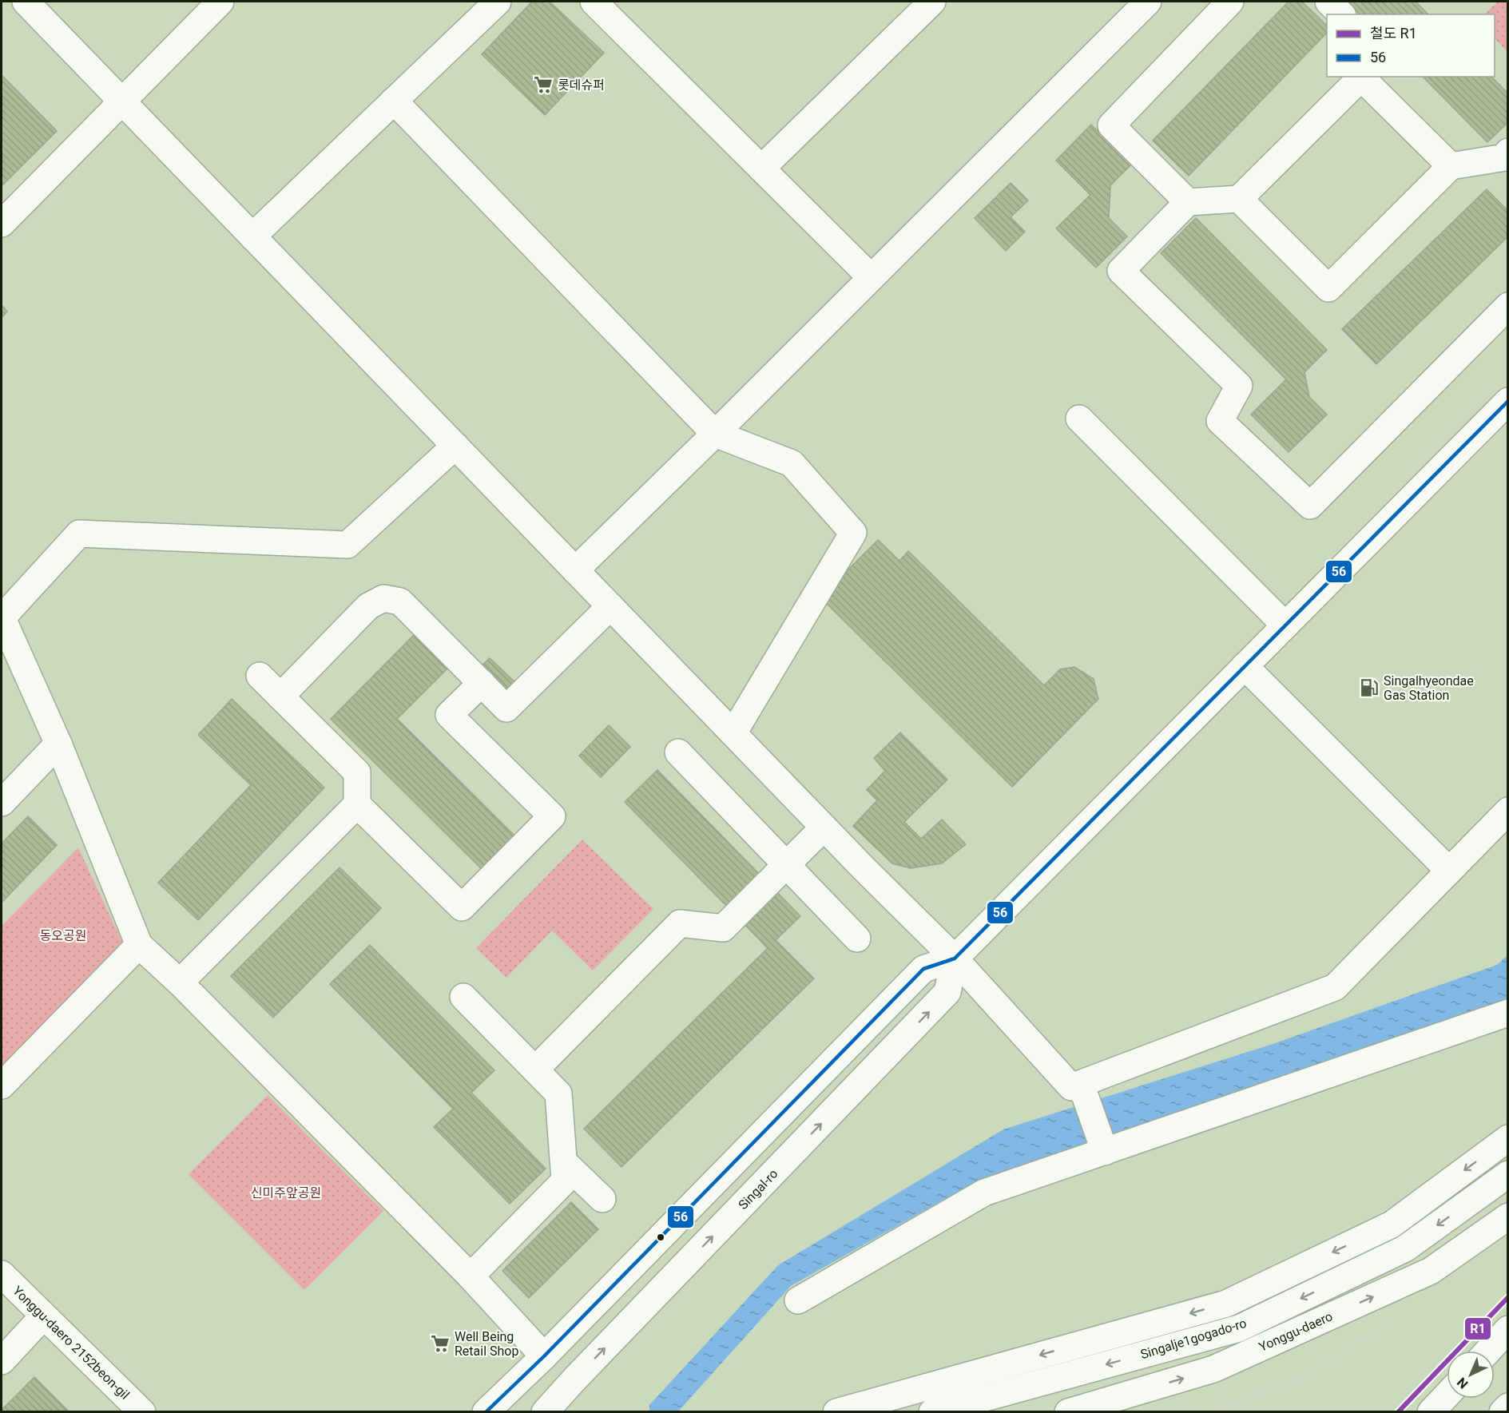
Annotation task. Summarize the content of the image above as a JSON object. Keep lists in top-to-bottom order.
{
  "streets": {
    "main road": [
      "Singal-ro",
      "Yonggu-daero",
      "Singalje1gogado-ro",
      "Yonggu-daero 2152beon-gil"
    ]
  },
  "parks": ["동오공원", "신미주앞공원"],
  "places": {
    "supermarket": ["롯데슈퍼", "Well Being Retail Shop"],
    "fuel station": ["Singalhyeondae Gas Station"]
  },
  "lines": ["transit line 56", "rail line R1"],
  "legend": ["철도 R1", "56"],
  "north": "bottom left"
}
